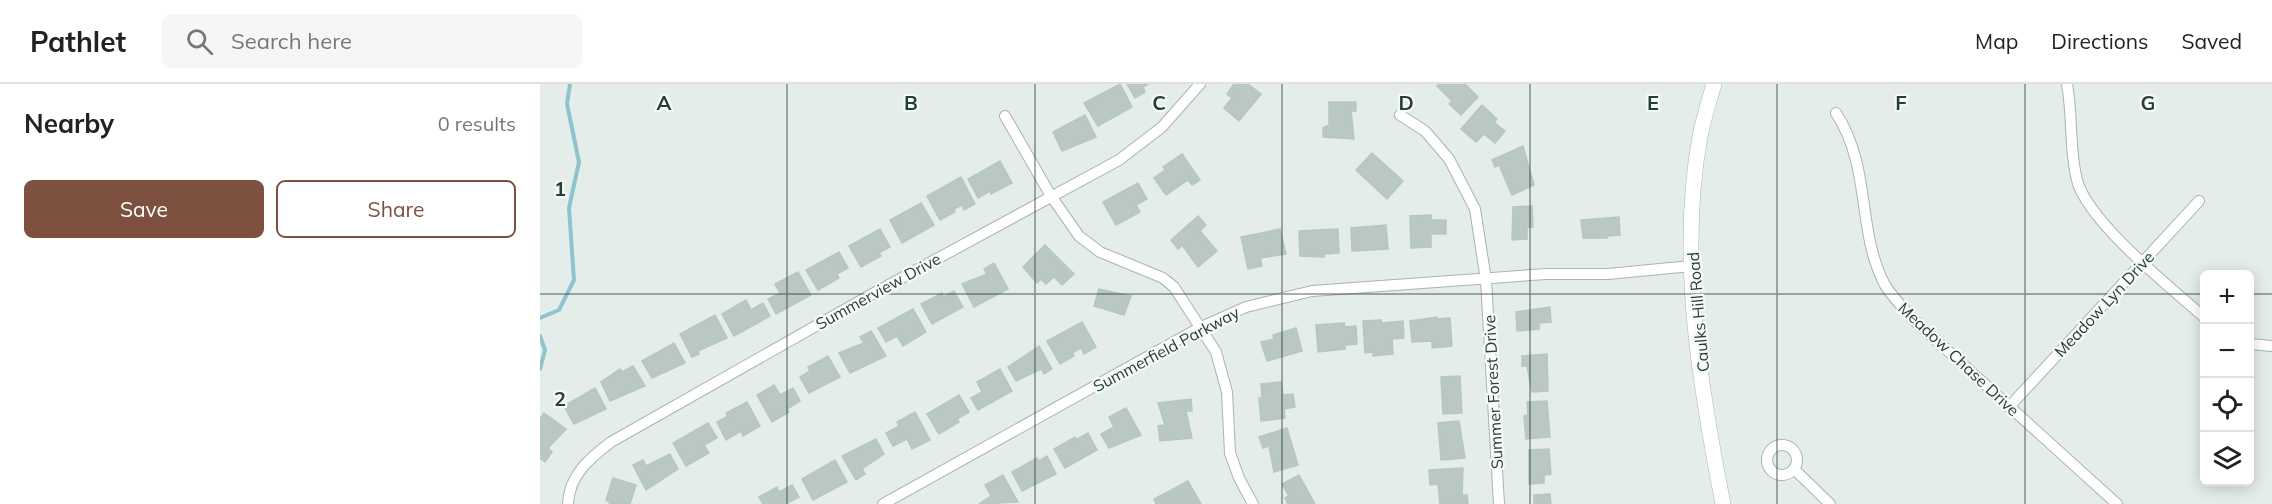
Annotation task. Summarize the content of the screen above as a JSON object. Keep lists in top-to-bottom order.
{
  "streets": {
    "main road": ["Caulks Hill Road"],
    "street": [
      "Summerview Drive",
      "Meadow Lyn Drive",
      "Summerfield Parkway",
      "Meadow Chase Drive",
      "Summer Forest Drive"
    ]
  },
  "crossings": [
    ["Meadow Lyn Drive", "Meadow Chase Drive"],
    ["Caulks Hill Road", "Summerfield Parkway"],
    ["Summerfield Parkway", "Summer Forest Drive"]
  ],
  "page": {
    "header": "Pathlet",
    "search": "Search here",
    "nav": ["Map", "Directions", "Saved"],
    "heading": ["Nearby", "0 results"],
    "buttons": ["Save", "Share"],
    "map_buttons": ["+", "−"]
  },
  "grid": {
    "columns": [
      "A",
      "B",
      "C",
      "D",
      "E",
      "F",
      "G"
    ],
    "rows": ["1", "2"]
  }
}
